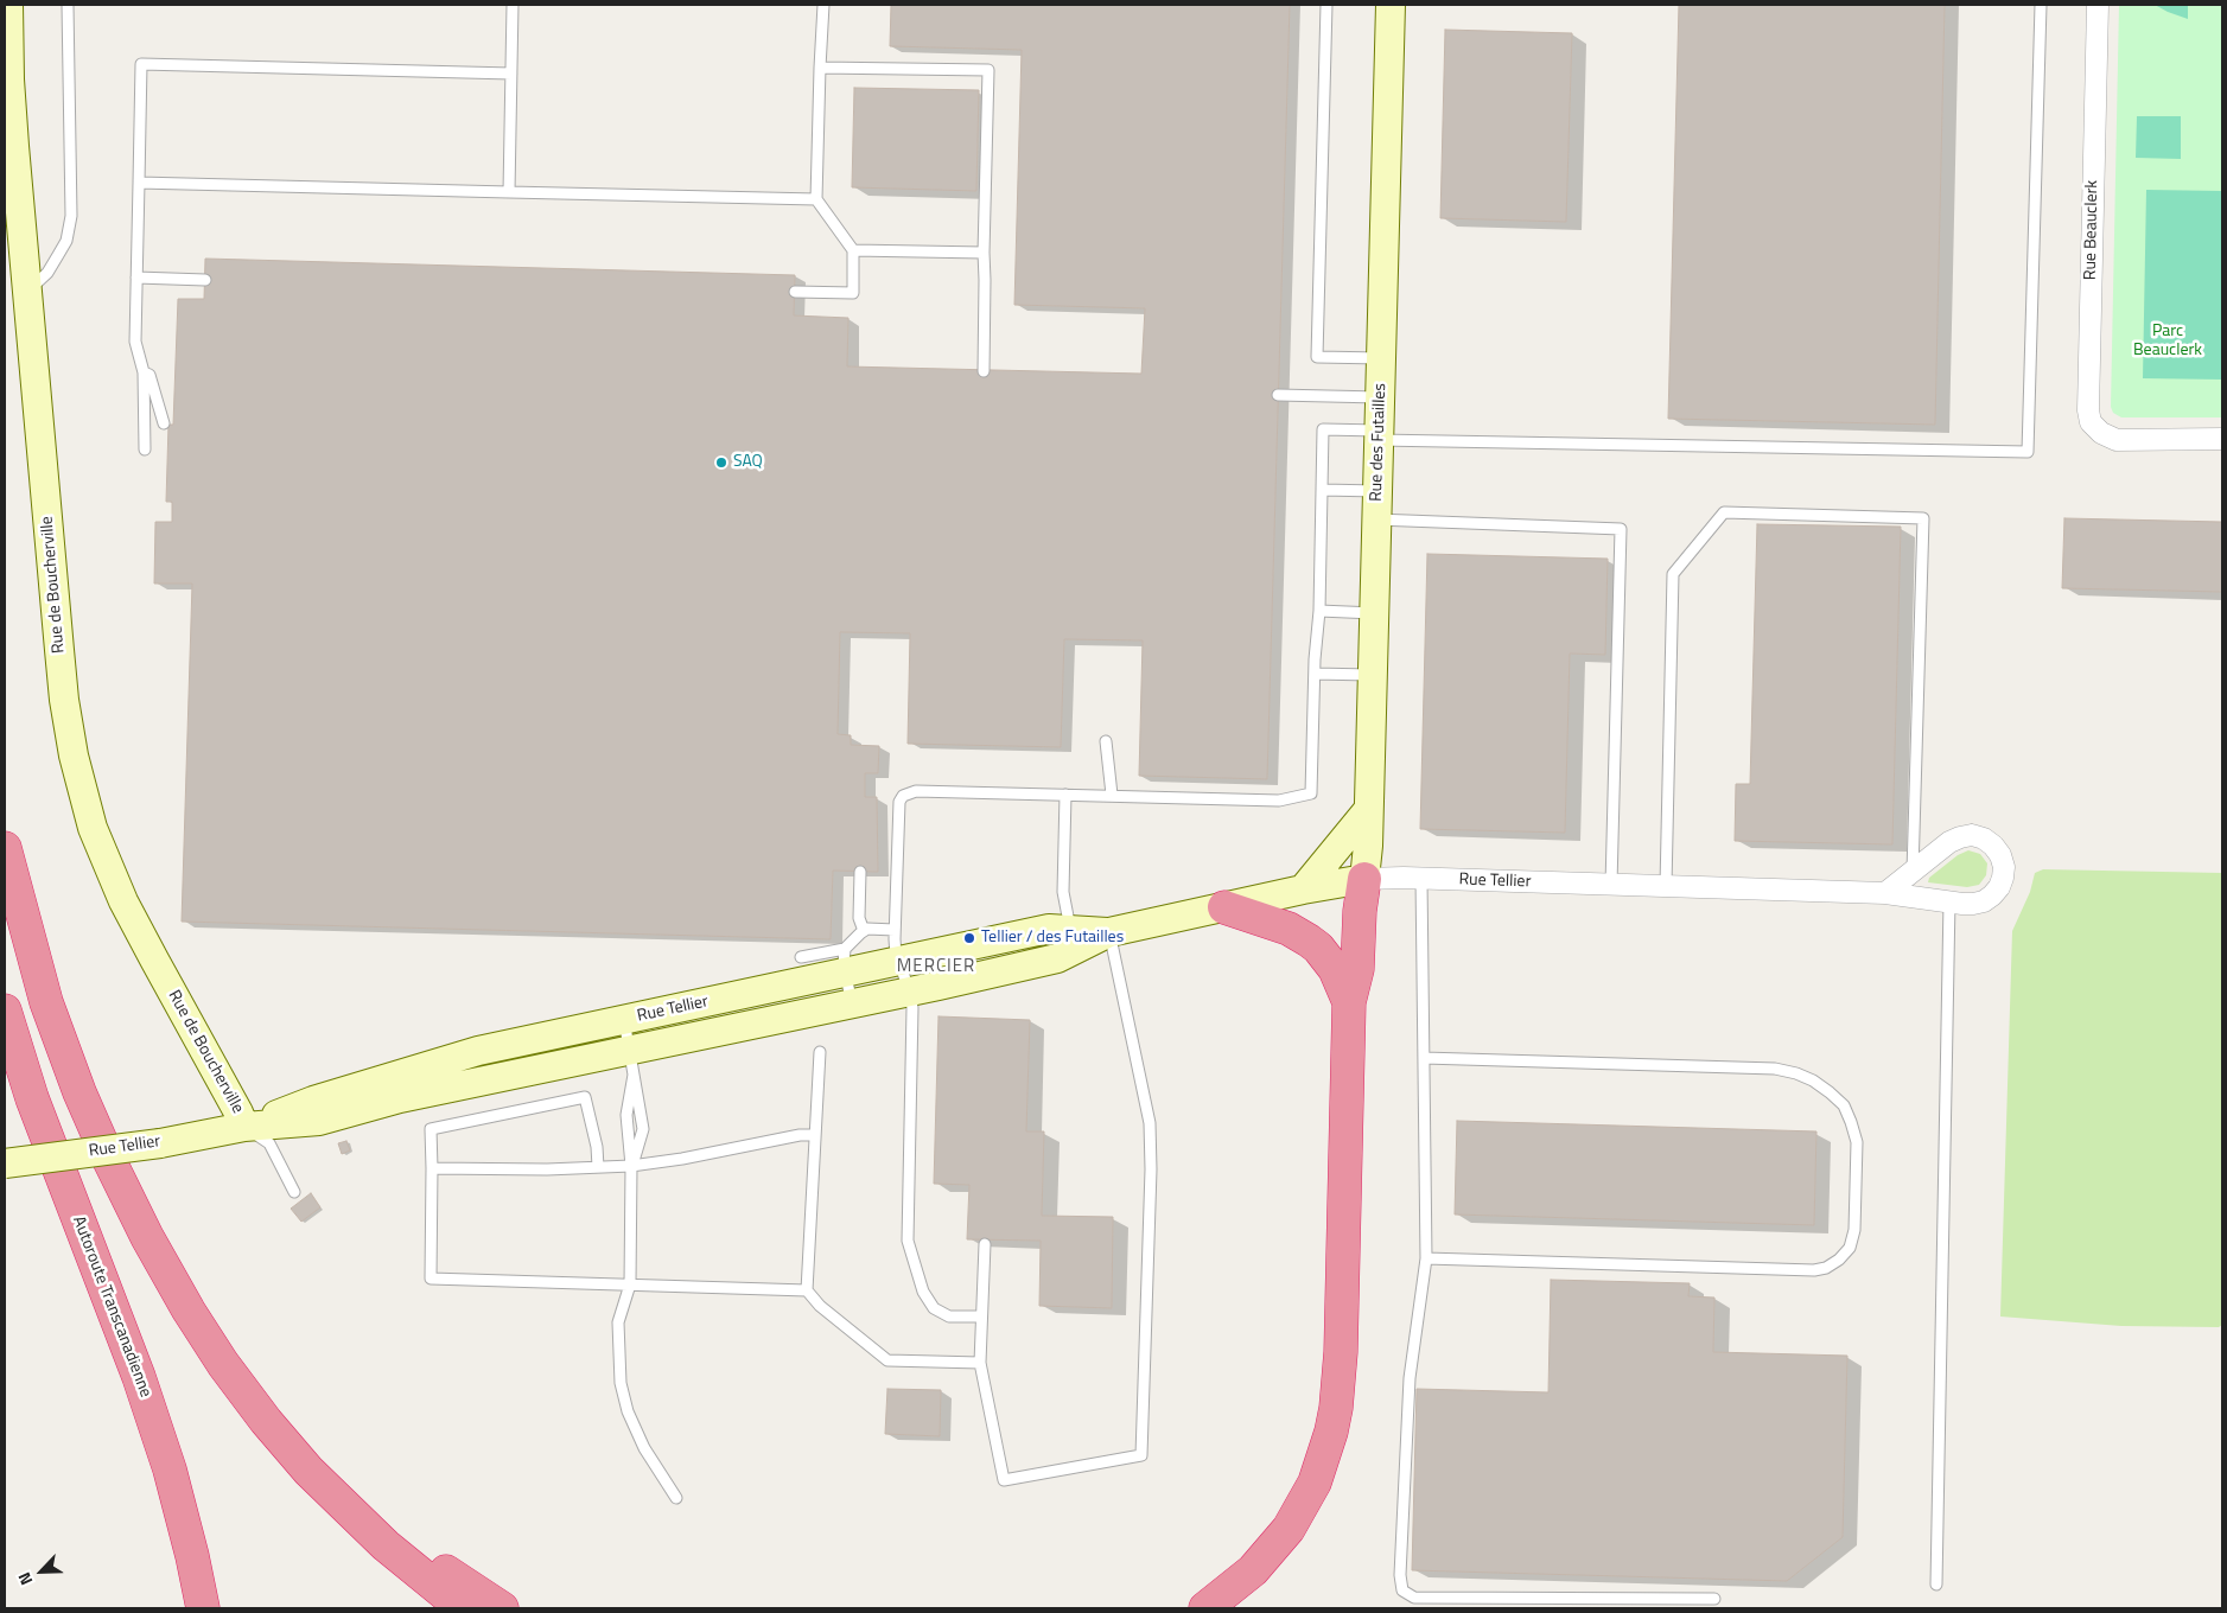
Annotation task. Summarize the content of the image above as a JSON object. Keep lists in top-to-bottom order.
{
  "streets": {
    "highway": ["Autoroute Transcanadienne"],
    "street": [
      "Rue Beauclerk",
      "Rue des Futailles",
      "Rue de Boucherville",
      "Rue Tellier"
    ]
  },
  "crossings": [
    ["Rue des Futailles", "Rue Tellier"],
    ["Rue de Boucherville", "Rue Tellier"]
  ],
  "districts": ["MERCIER"],
  "parks": ["Parc Beauclerk"],
  "places": ["SAQ", "Tellier / des Futailles"],
  "north": "bottom left"
}
